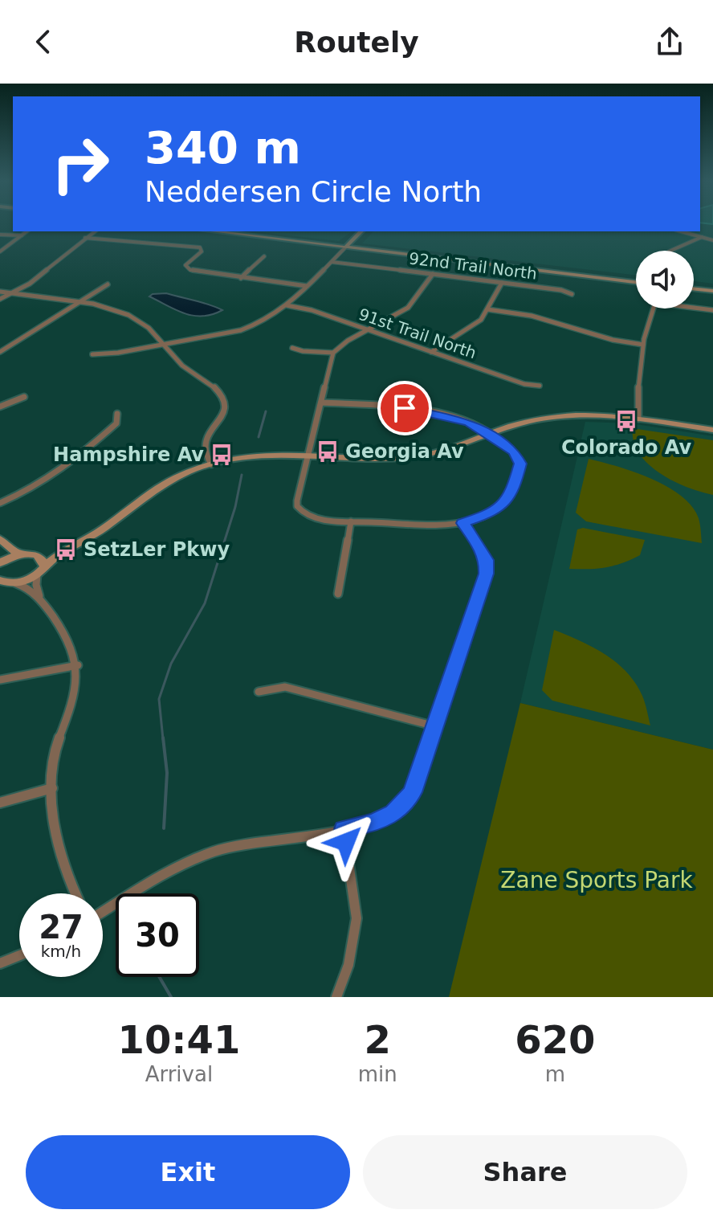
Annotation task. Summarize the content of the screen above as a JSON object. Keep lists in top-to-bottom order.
{
  "streets": {
    "street": ["92nd Trail North", "91st Trail North"]
  },
  "parks": ["Zane Sports Park"],
  "places": {
    "bus stop": [
      "Colorado Av",
      "Georgia Av",
      "Hampshire Av",
      "SetzLer Pkwy"
    ]
  },
  "page": {
    "header": "Routely",
    "turn": ["340 m", "Neddersen Circle North"],
    "speed": "27 km/h",
    "limit": "30",
    "eta": [
      "10:41",
      "Arrival",
      "2",
      "min",
      "620",
      "m"
    ],
    "buttons": ["Exit", "Share"]
  }
}
